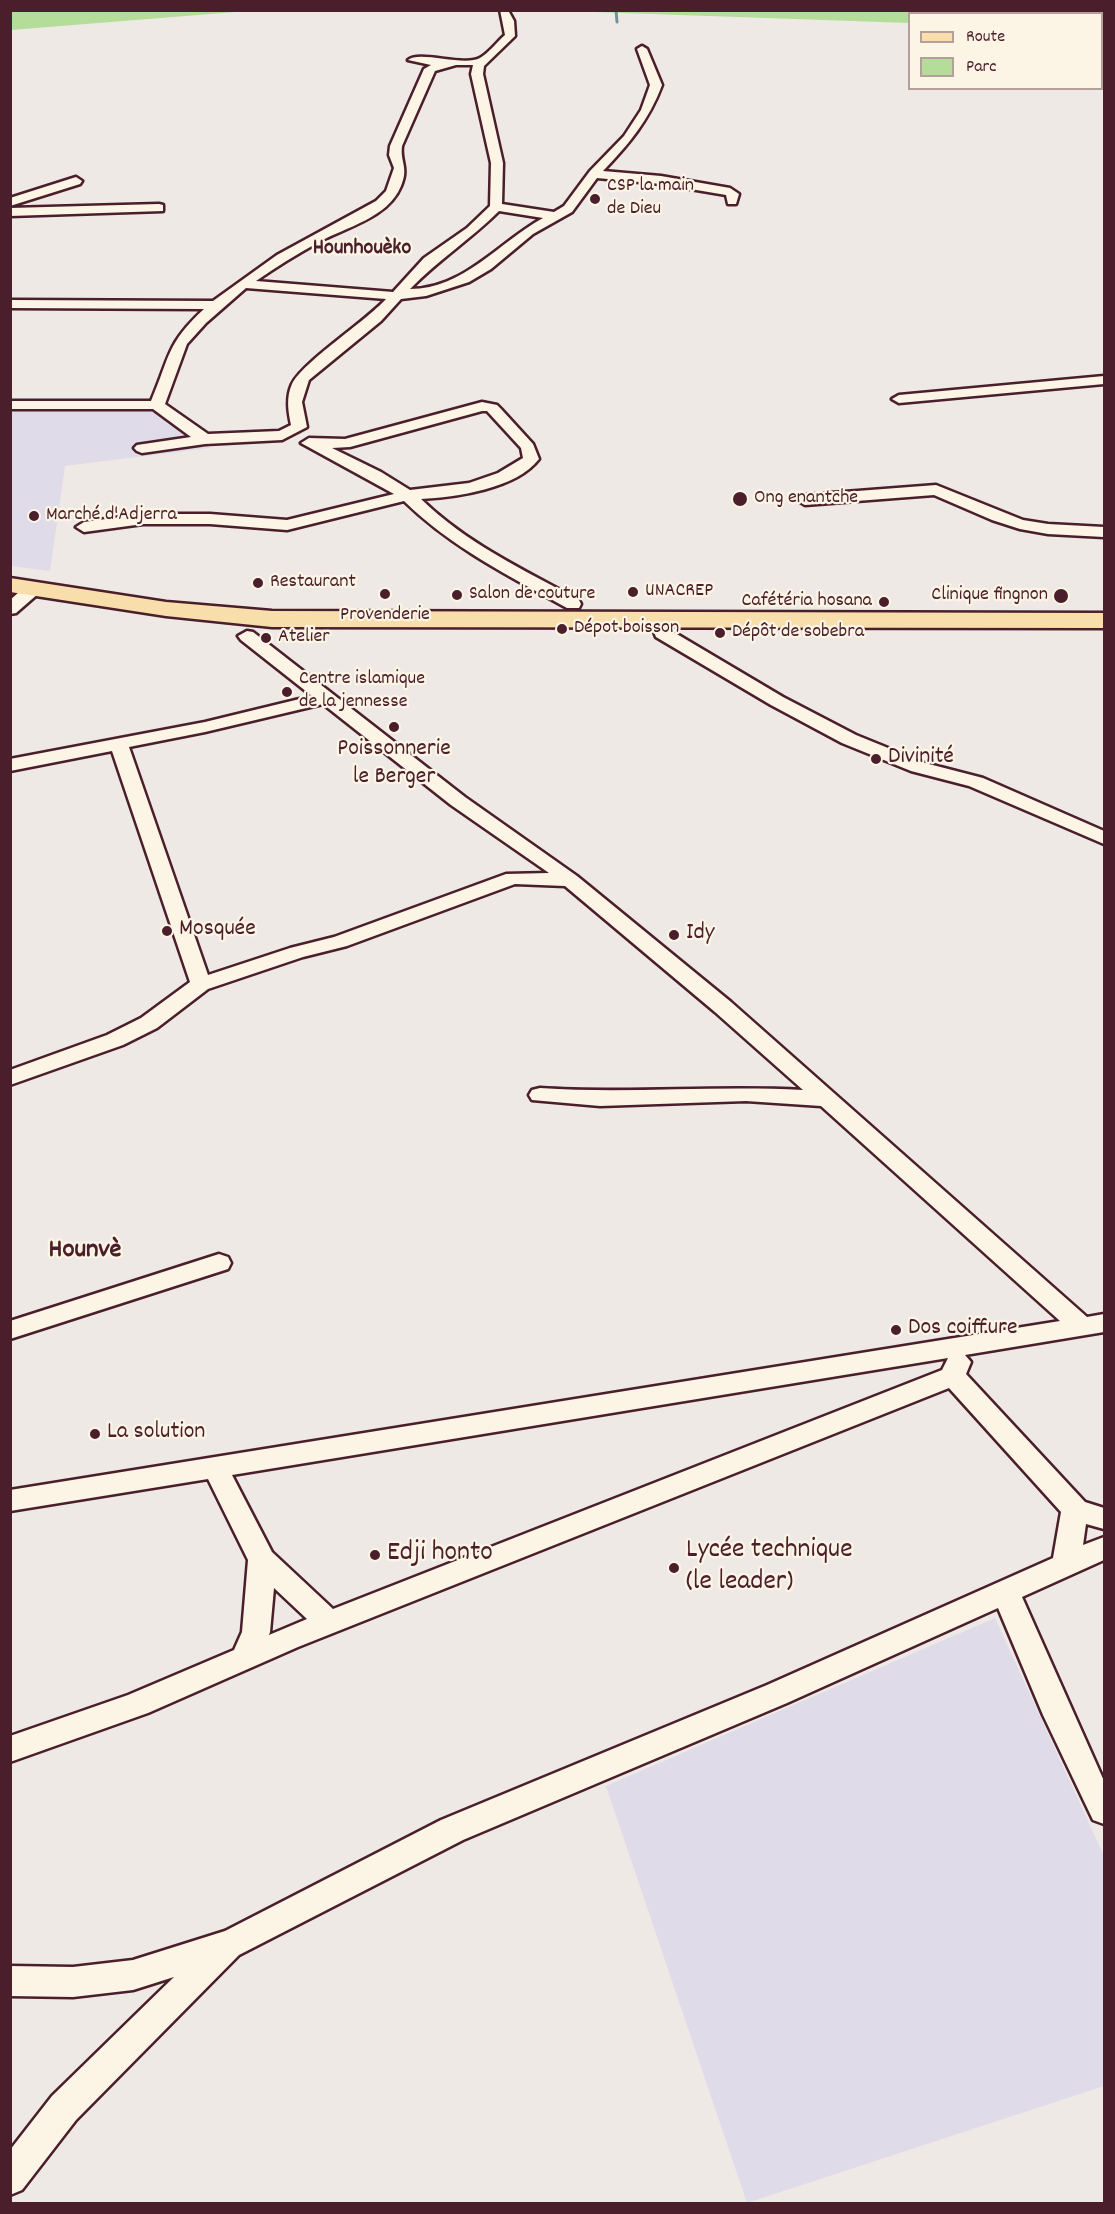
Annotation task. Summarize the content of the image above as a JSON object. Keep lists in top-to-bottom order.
{
  "districts": ["Hounhouèko", "Hounvè"],
  "places": [
    "CSP la main de Dieu",
    "Ong enantche",
    "Marché d'Adjerra",
    "Restaurant",
    "UNACREP",
    "Provenderie",
    "Salon de couture",
    "Clinique fingnon",
    "Cafétéria hosana",
    "Dépot boisson",
    "Dépôt de sobebra",
    "Atelier",
    "Centre islamique de la jennesse",
    "Poissonnerie le Berger",
    "Divinité",
    "Mosquée",
    "Idy",
    "Dos coiffure",
    "La solution",
    "Edji honto",
    "Lycée technique (le leader)"
  ],
  "legend": ["Route", "Parc"]
}
